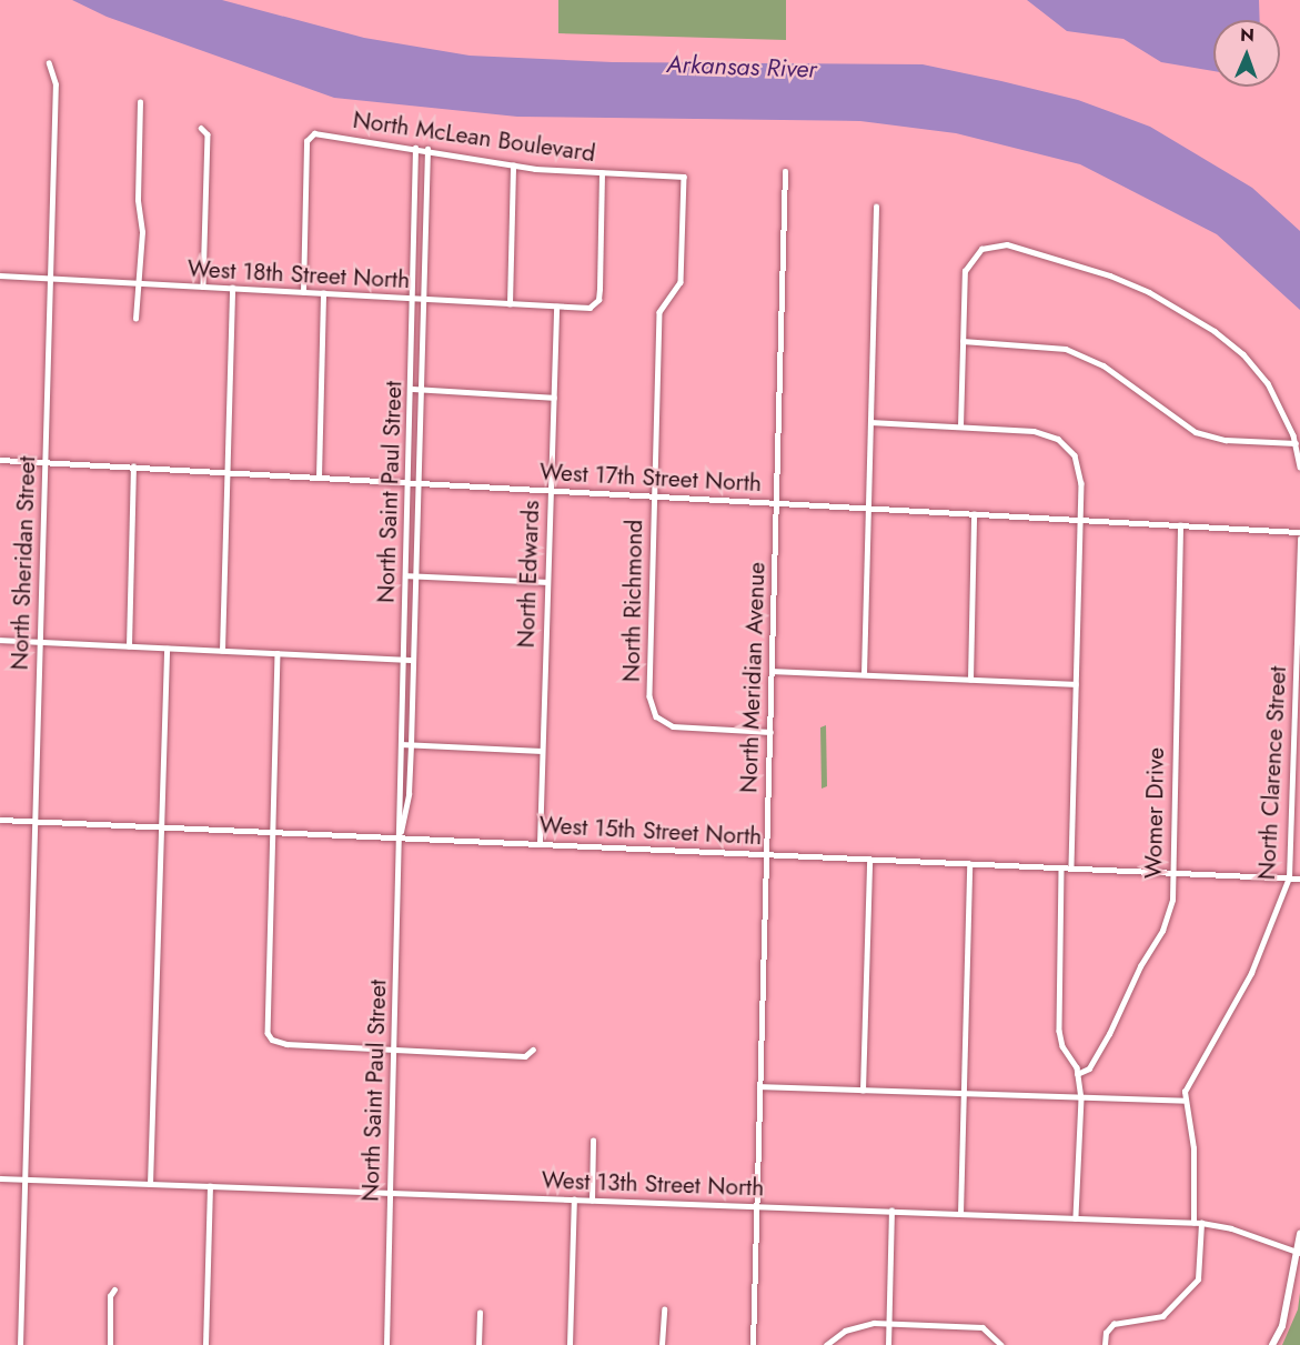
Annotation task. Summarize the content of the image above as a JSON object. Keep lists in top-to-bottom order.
{
  "streets": {
    "street": [
      "North McLean Boulevard",
      "West 18th Street North",
      "West 17th Street North",
      "North Saint Paul Street",
      "North Sheridan Street",
      "North Edwards",
      "North Richmond",
      "North Meridian Avenue",
      "North Clarence Street",
      "Womer Drive",
      "West 15th Street North",
      "West 13th Street North"
    ]
  },
  "crossings": [
    ["North McLean Boulevard", "West 18th Street North"],
    ["North McLean Boulevard", "North Saint Paul Street"],
    ["North McLean Boulevard", "North Richmond"],
    ["West 18th Street North", "North Saint Paul Street"],
    ["West 18th Street North", "North Sheridan Street"],
    ["West 18th Street North", "North Edwards"],
    ["West 17th Street North", "North Saint Paul Street"],
    ["West 17th Street North", "North Sheridan Street"],
    ["West 17th Street North", "North Edwards"],
    ["West 17th Street North", "North Richmond"],
    ["West 17th Street North", "North Meridian Avenue"],
    ["West 17th Street North", "Womer Drive"],
    ["North Saint Paul Street", "West 15th Street North"],
    ["North Saint Paul Street", "West 13th Street North"],
    ["North Sheridan Street", "West 15th Street North"],
    ["North Sheridan Street", "West 13th Street North"],
    ["North Edwards", "West 15th Street North"],
    ["North Richmond", "North Meridian Avenue"],
    ["North Meridian Avenue", "West 15th Street North"],
    ["North Meridian Avenue", "West 13th Street North"],
    ["North Clarence Street", "West 15th Street North"],
    ["Womer Drive", "West 15th Street North"]
  ],
  "water": ["Arkansas River"],
  "north": "top"
}
